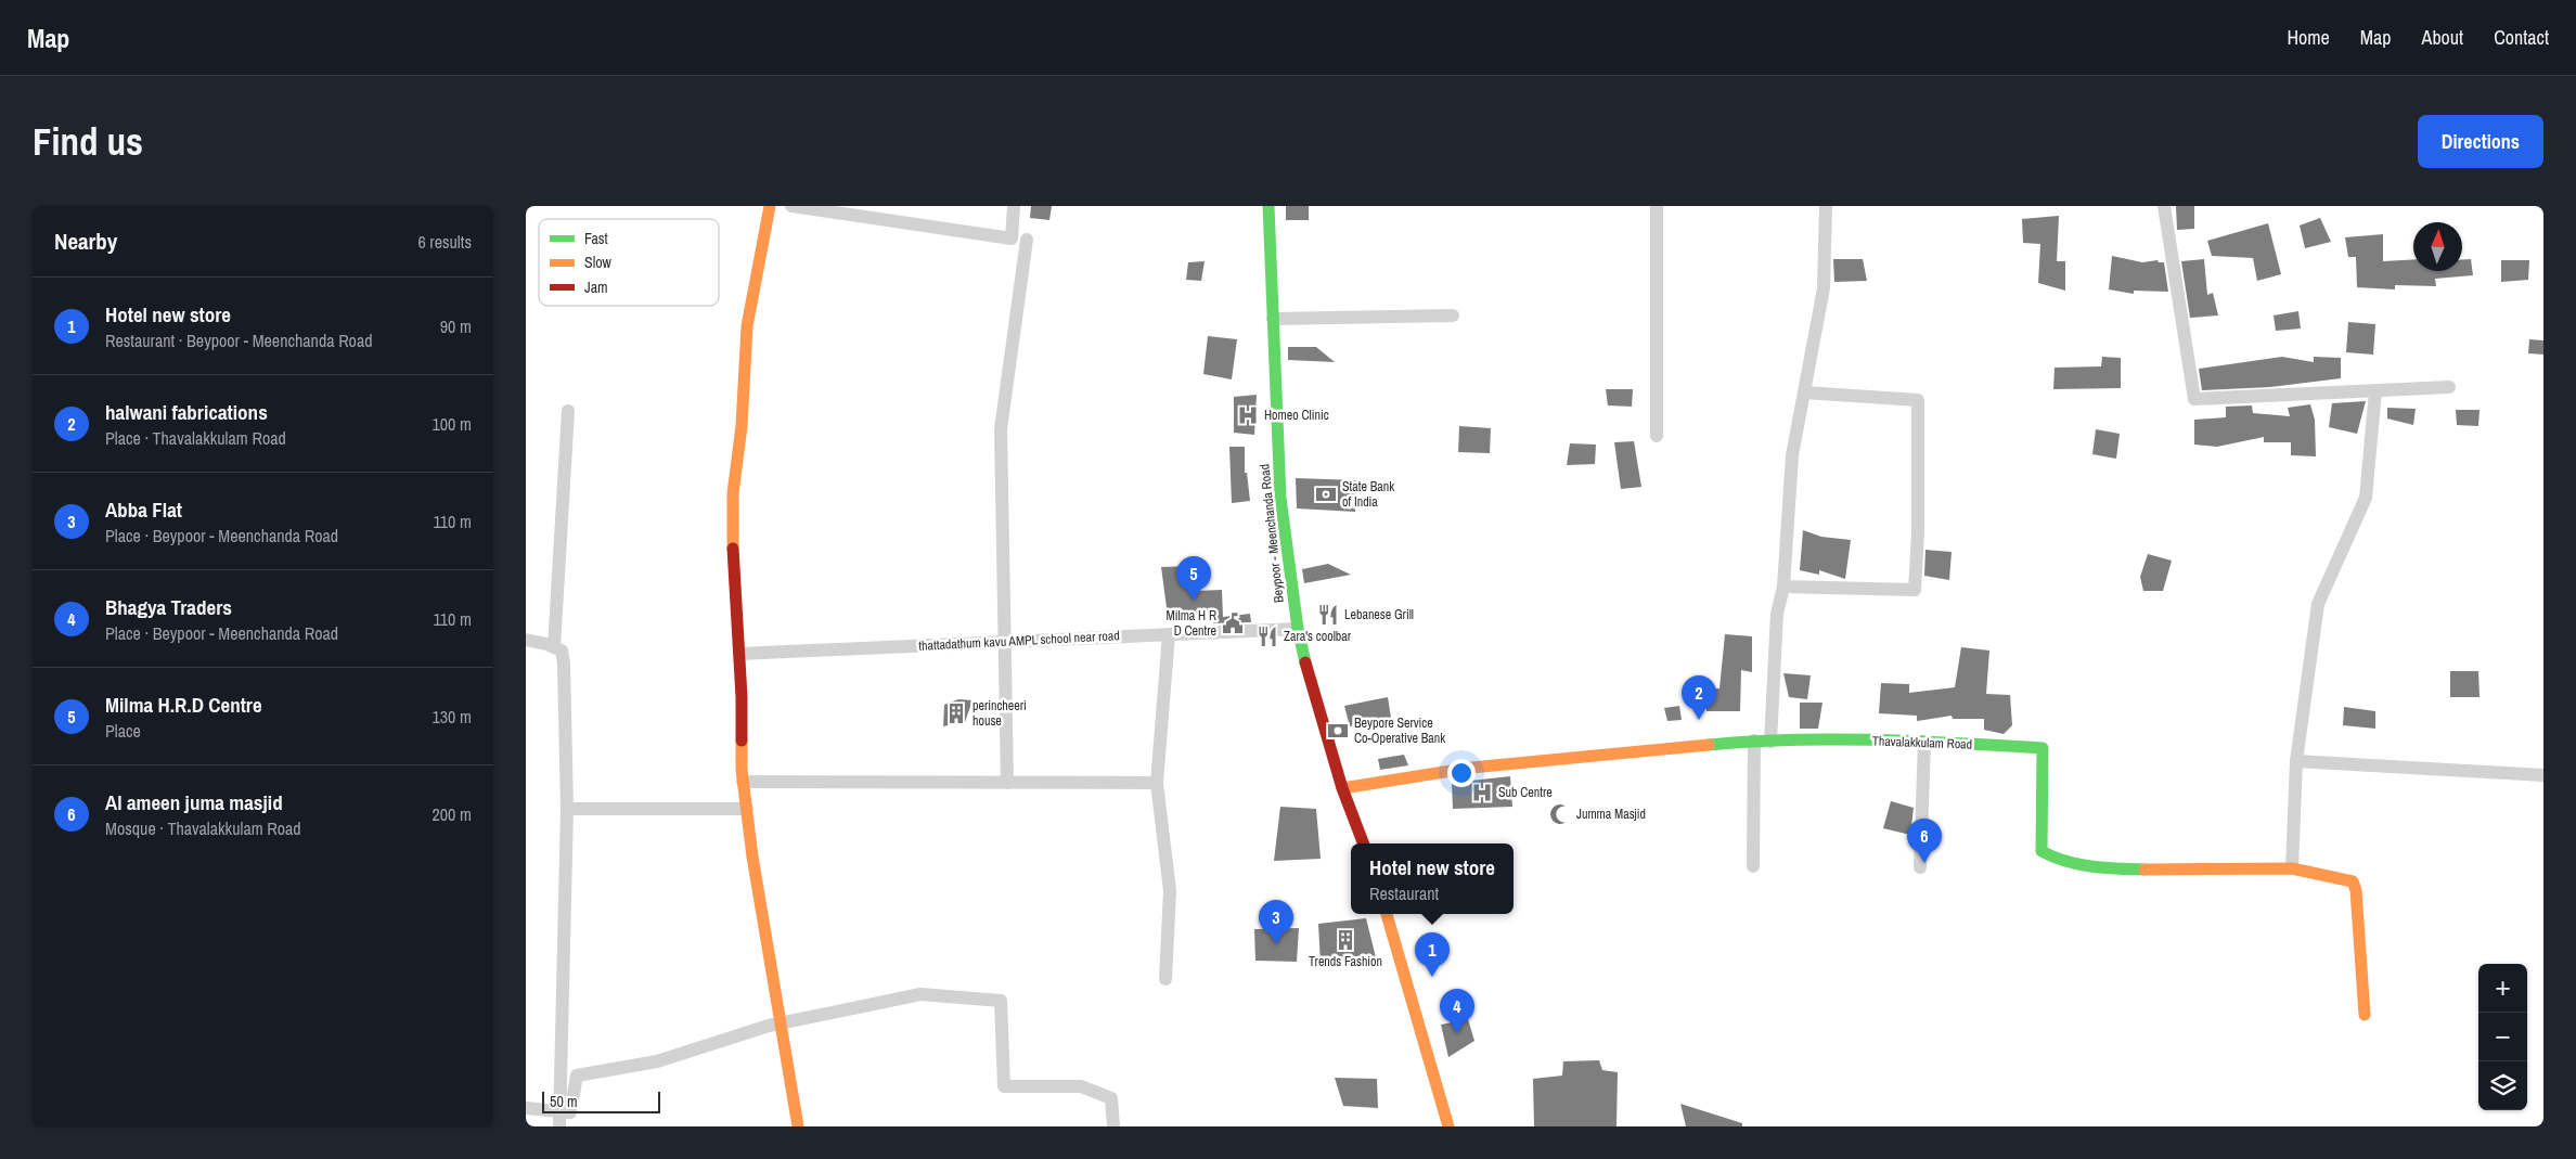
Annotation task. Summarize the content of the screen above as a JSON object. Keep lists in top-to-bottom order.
{
  "streets": {
    "street": ["Beypoor - Meenchanda Road", "thattadathum kavu AMPL school near road", "Thavalakkulam Road"]
  },
  "crossings": [
    ["Beypoor - Meenchanda Road", "thattadathum kavu AMPL school near road"],
    ["Beypoor - Meenchanda Road", "Thavalakkulam Road"]
  ],
  "places": {
    "hospital": ["Homeo Clinic", "Sub Centre"],
    "bank": ["State Bank of India", "Beypore Service Co-Operative Bank"],
    "restaurant": ["Lebanese Grill", "Zara's coolbar"],
    "public building": ["Milma H R D Centre"],
    "building": ["perincheeri house", "Trends Fashion"],
    "mosque": ["Jumma Masjid"]
  },
  "legend": ["Fast", "Slow", "Jam"],
  "scale_bar": "50 m",
  "north": "top",
  "page": {
    "header": "Map",
    "nav": [
      "Home",
      "Map",
      "About",
      "Contact"
    ],
    "buttons": "Directions",
    "title": "Find us",
    "heading": ["Nearby", "6 results"],
    "list": [
      {
        "mark": "1",
        "name": "Hotel new store",
        "note": "Restaurant · Beypoor - Meenchanda Road",
        "value": "90 m"
      },
      {
        "mark": "2",
        "name": "halwani fabrications",
        "note": "Place · Thavalakkulam Road",
        "value": "100 m"
      },
      {
        "mark": "3",
        "name": "Abba Flat",
        "note": "Place · Beypoor - Meenchanda Road",
        "value": "110 m"
      },
      {
        "mark": "4",
        "name": "Bhagya Traders",
        "note": "Place · Beypoor - Meenchanda Road",
        "value": "110 m"
      },
      {
        "mark": "5",
        "name": "Milma H.R.D Centre",
        "note": "Place",
        "value": "130 m"
      },
      {
        "mark": "6",
        "name": "Al ameen juma masjid",
        "note": "Mosque · Thavalakkulam Road",
        "value": "200 m"
      }
    ],
    "pins": [
      "5",
      "2",
      "6",
      "3",
      "1",
      "4"
    ],
    "popup": ["Hotel new store", "Restaurant"],
    "map_buttons": ["+", "−"],
    "scale": "50 m"
  }
}
